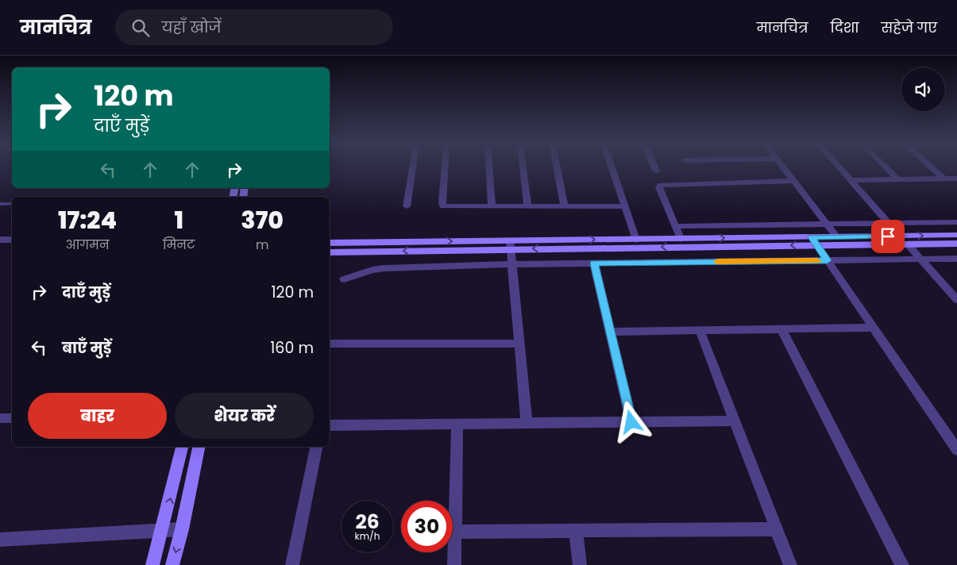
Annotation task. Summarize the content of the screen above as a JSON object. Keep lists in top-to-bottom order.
{
  "page": {
    "header": "मानचित्र",
    "search": "यहाँ खोजें",
    "nav": ["मानचित्र", "दिशा", "सहेजे गए"],
    "turn": ["120 m", "दाएँ मुड़ें"],
    "eta": [
      "17:24",
      "आगमन",
      "1",
      "मिनट",
      "370",
      "m"
    ],
    "list": [
      {
        "name": "दाएँ मुड़ें",
        "value": "120 m"
      },
      {
        "name": "बाएँ मुड़ें",
        "value": "160 m"
      }
    ],
    "buttons": ["बाहर", "शेयर करें"],
    "speed": "26 km/h",
    "limit": "30"
  }
}
